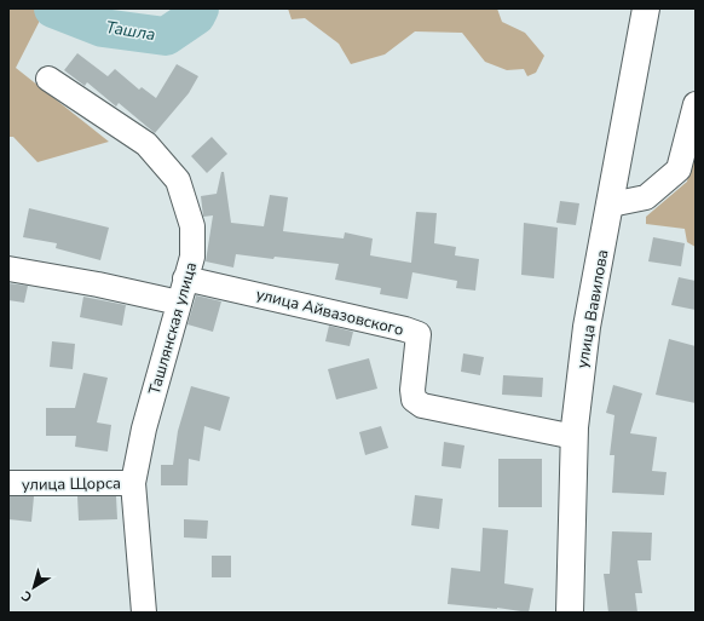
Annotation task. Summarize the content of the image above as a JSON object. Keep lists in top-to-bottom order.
{
  "streets": {
    "main road": ["улица Вавилова"],
    "street": ["улица Айвазовского", "Ташлянская улица", "улица Щорса"]
  },
  "crossings": [
    ["улица Вавилова", "улица Айвазовского"],
    ["улица Айвазовского", "Ташлянская улица"],
    ["Ташлянская улица", "улица Щорса"]
  ],
  "water": ["Ташла"],
  "north": "bottom left"
}
